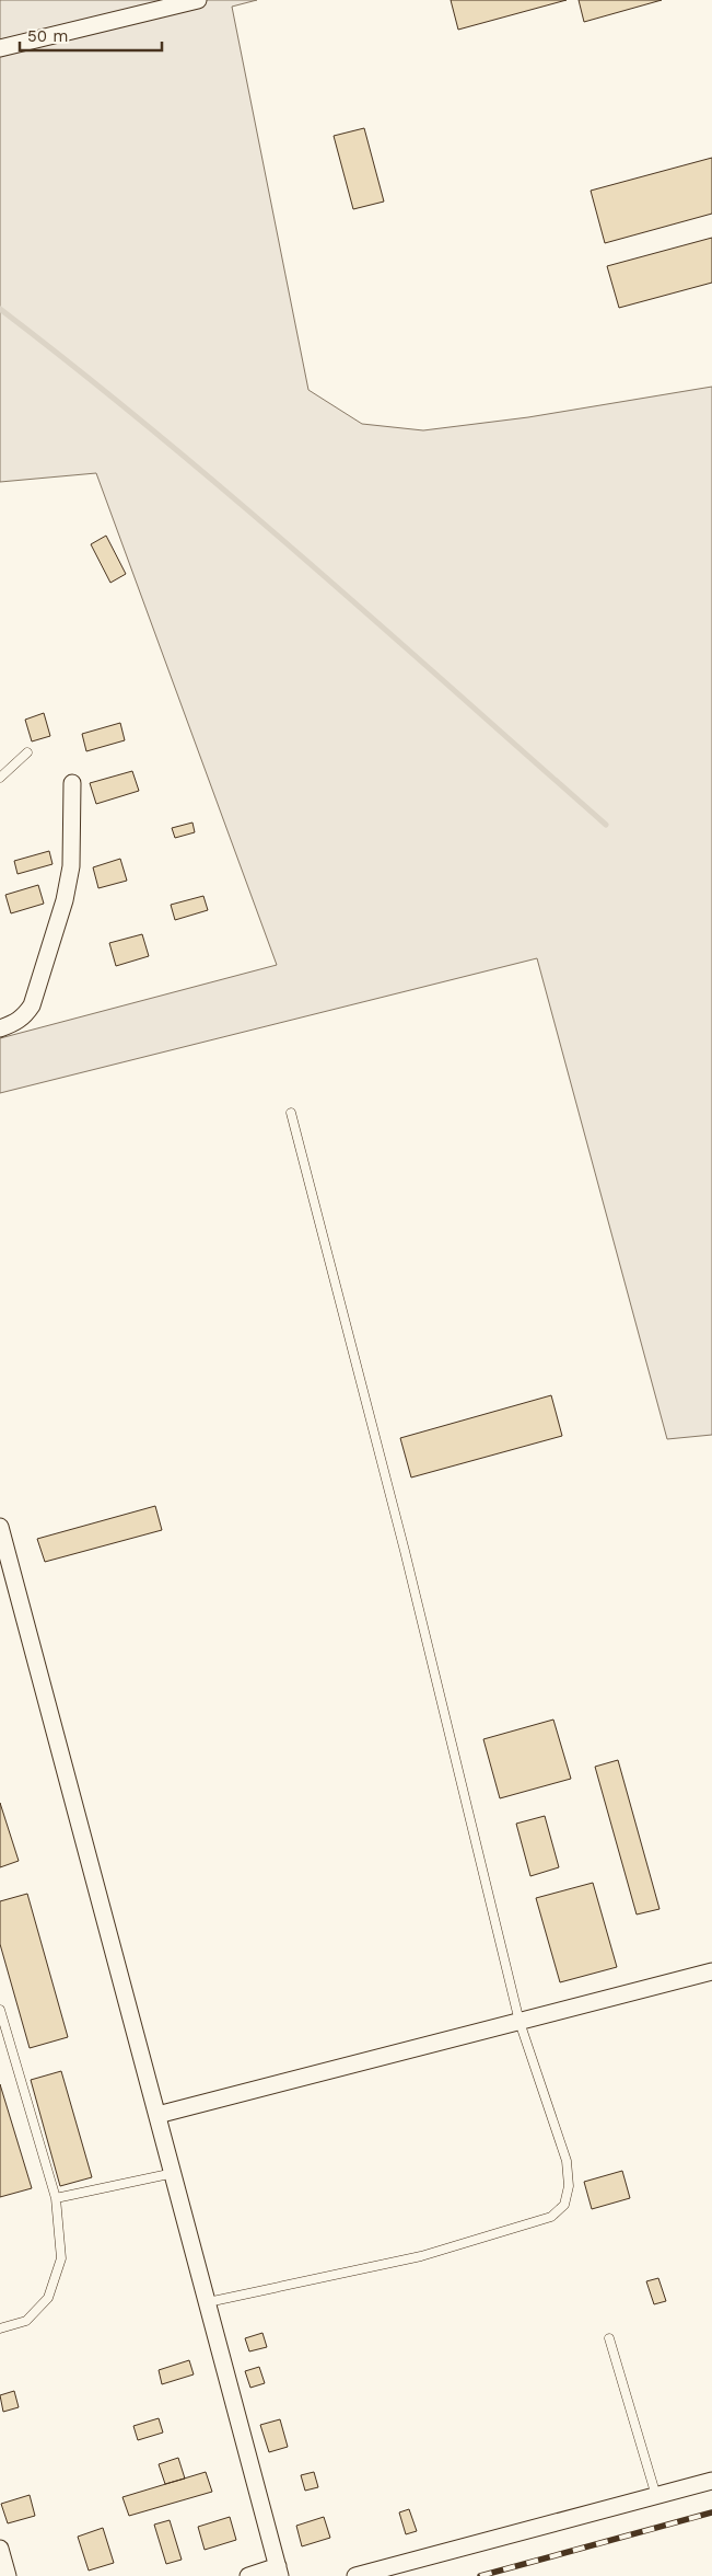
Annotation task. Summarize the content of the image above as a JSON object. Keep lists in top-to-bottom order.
{
  "scale_bar": "50 m"
}
